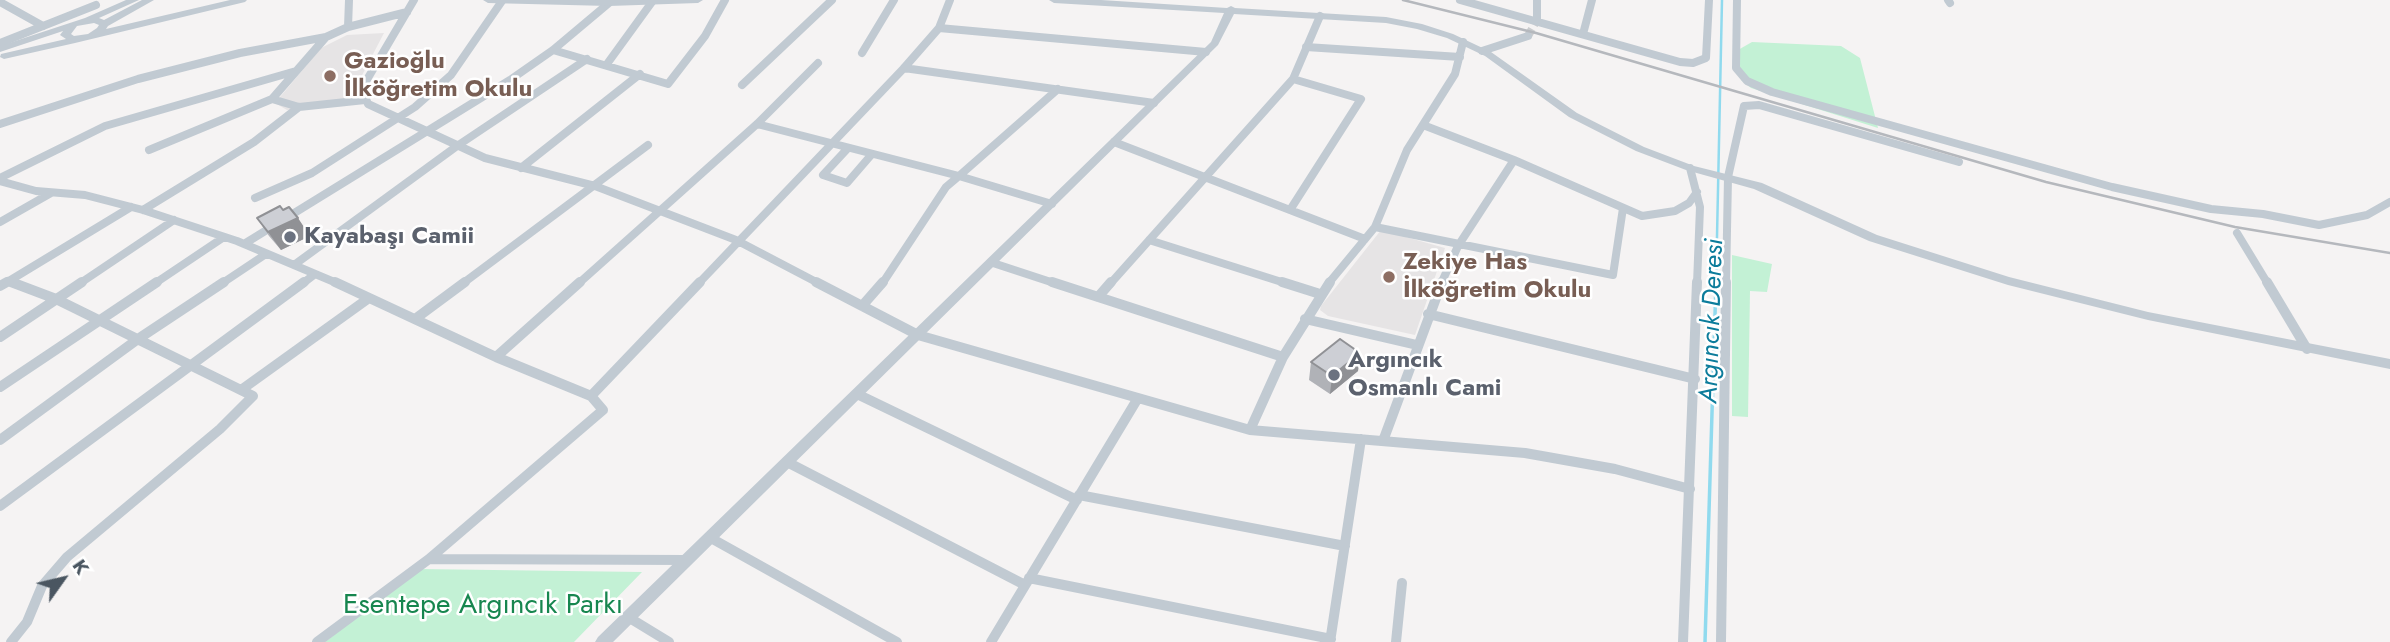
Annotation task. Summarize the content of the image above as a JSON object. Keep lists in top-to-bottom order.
{
  "water": ["Argıncık Deresi"],
  "parks": ["Esentepe Argıncık Parkı"],
  "places": [
    "Gazioğlu İlköğretim Okulu",
    "Kayabaşı Camii",
    "Zekiye Has İlköğretim Okulu",
    "Argıncık Osmanlı Cami"
  ],
  "north": "top right"
}
